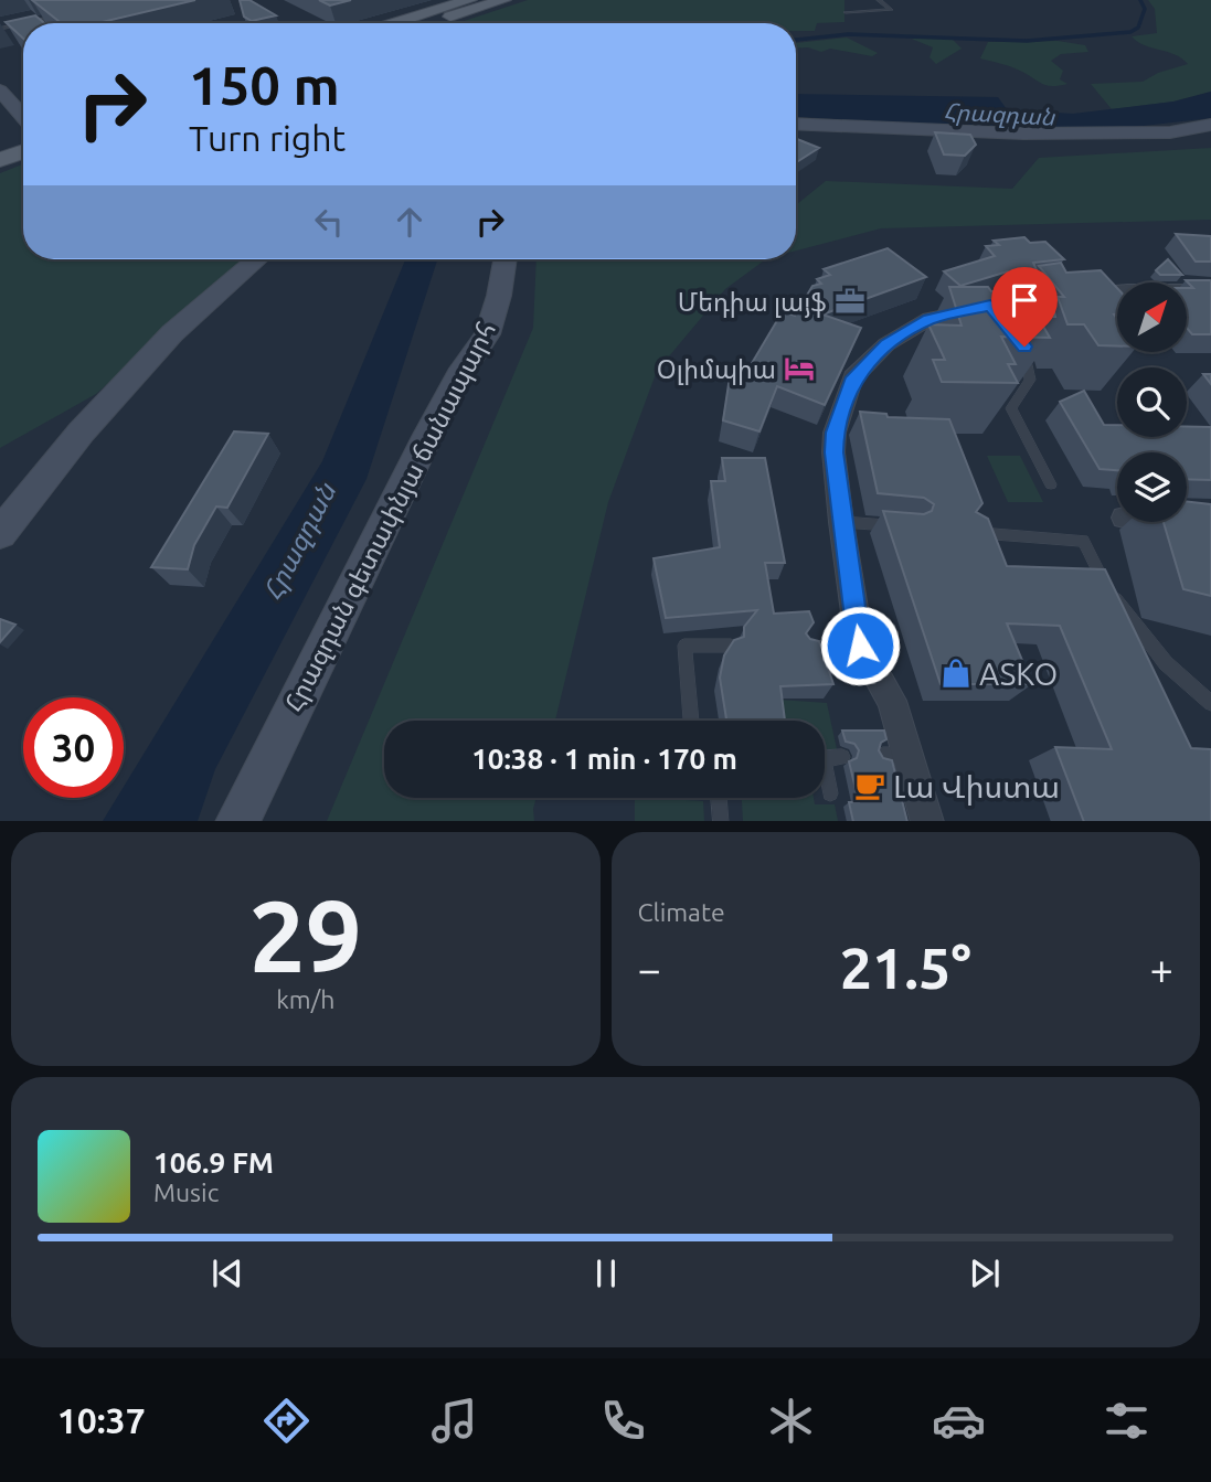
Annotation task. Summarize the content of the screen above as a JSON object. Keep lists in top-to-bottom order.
{
  "streets": {
    "street": ["Հրազդան գետափնյա ճանապարհ"]
  },
  "water": ["Հրազդան"],
  "places": {
    "office": ["Մեդիա լայֆ"],
    "hotel": ["Օլիմպիա"],
    "shop": ["ASKO"],
    "cafe": ["Լա Վիստա"]
  },
  "north": "top right",
  "page": {
    "turn": ["150 m", "Turn right"],
    "limit": "30",
    "trip": "10:38 · 1 min · 170 m",
    "tile": [
      ["29", "km/h"],
      "Climate"
    ],
    "heat": ["−", "21.5°", "+"],
    "song": ["106.9 FM", "Music"],
    "tabs": "10:37"
  }
}
